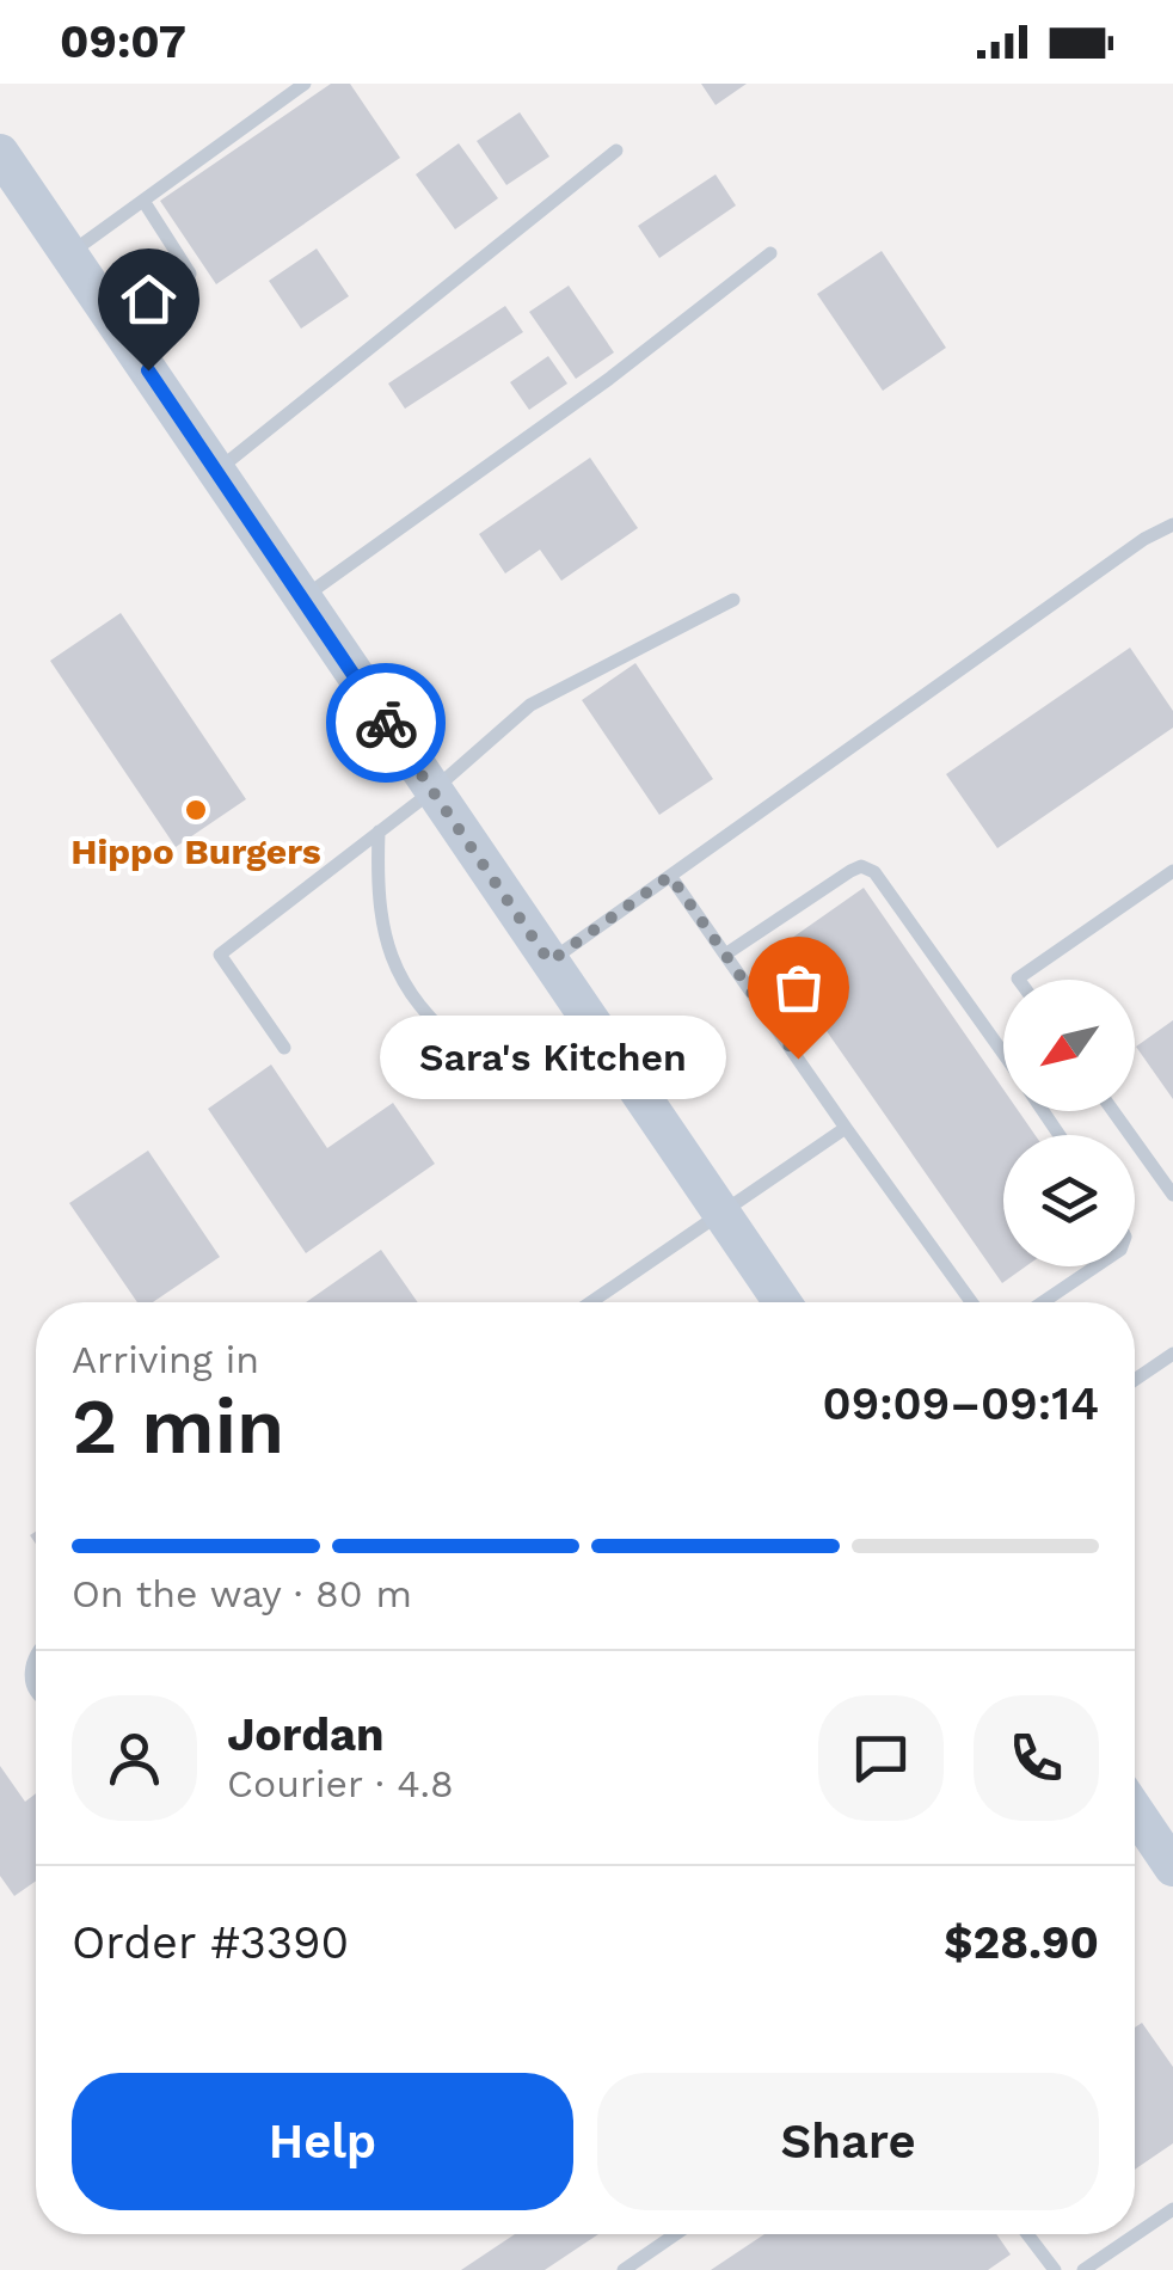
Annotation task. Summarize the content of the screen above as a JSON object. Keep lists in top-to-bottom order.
{
  "places": ["Hippo Burgers", "Sara's Kitchen"],
  "north": "bottom left",
  "page": {
    "status": "09:07",
    "bubble": "Sara's Kitchen",
    "heading": ["2 min", "Arriving in", "09:09–09:14"],
    "panel": [
      "Jordan",
      "Courier · 4.8",
      "Order #3390",
      "$28.90"
    ],
    "bar": "On the way · 80 m",
    "buttons": ["Help", "Share"]
  }
}
